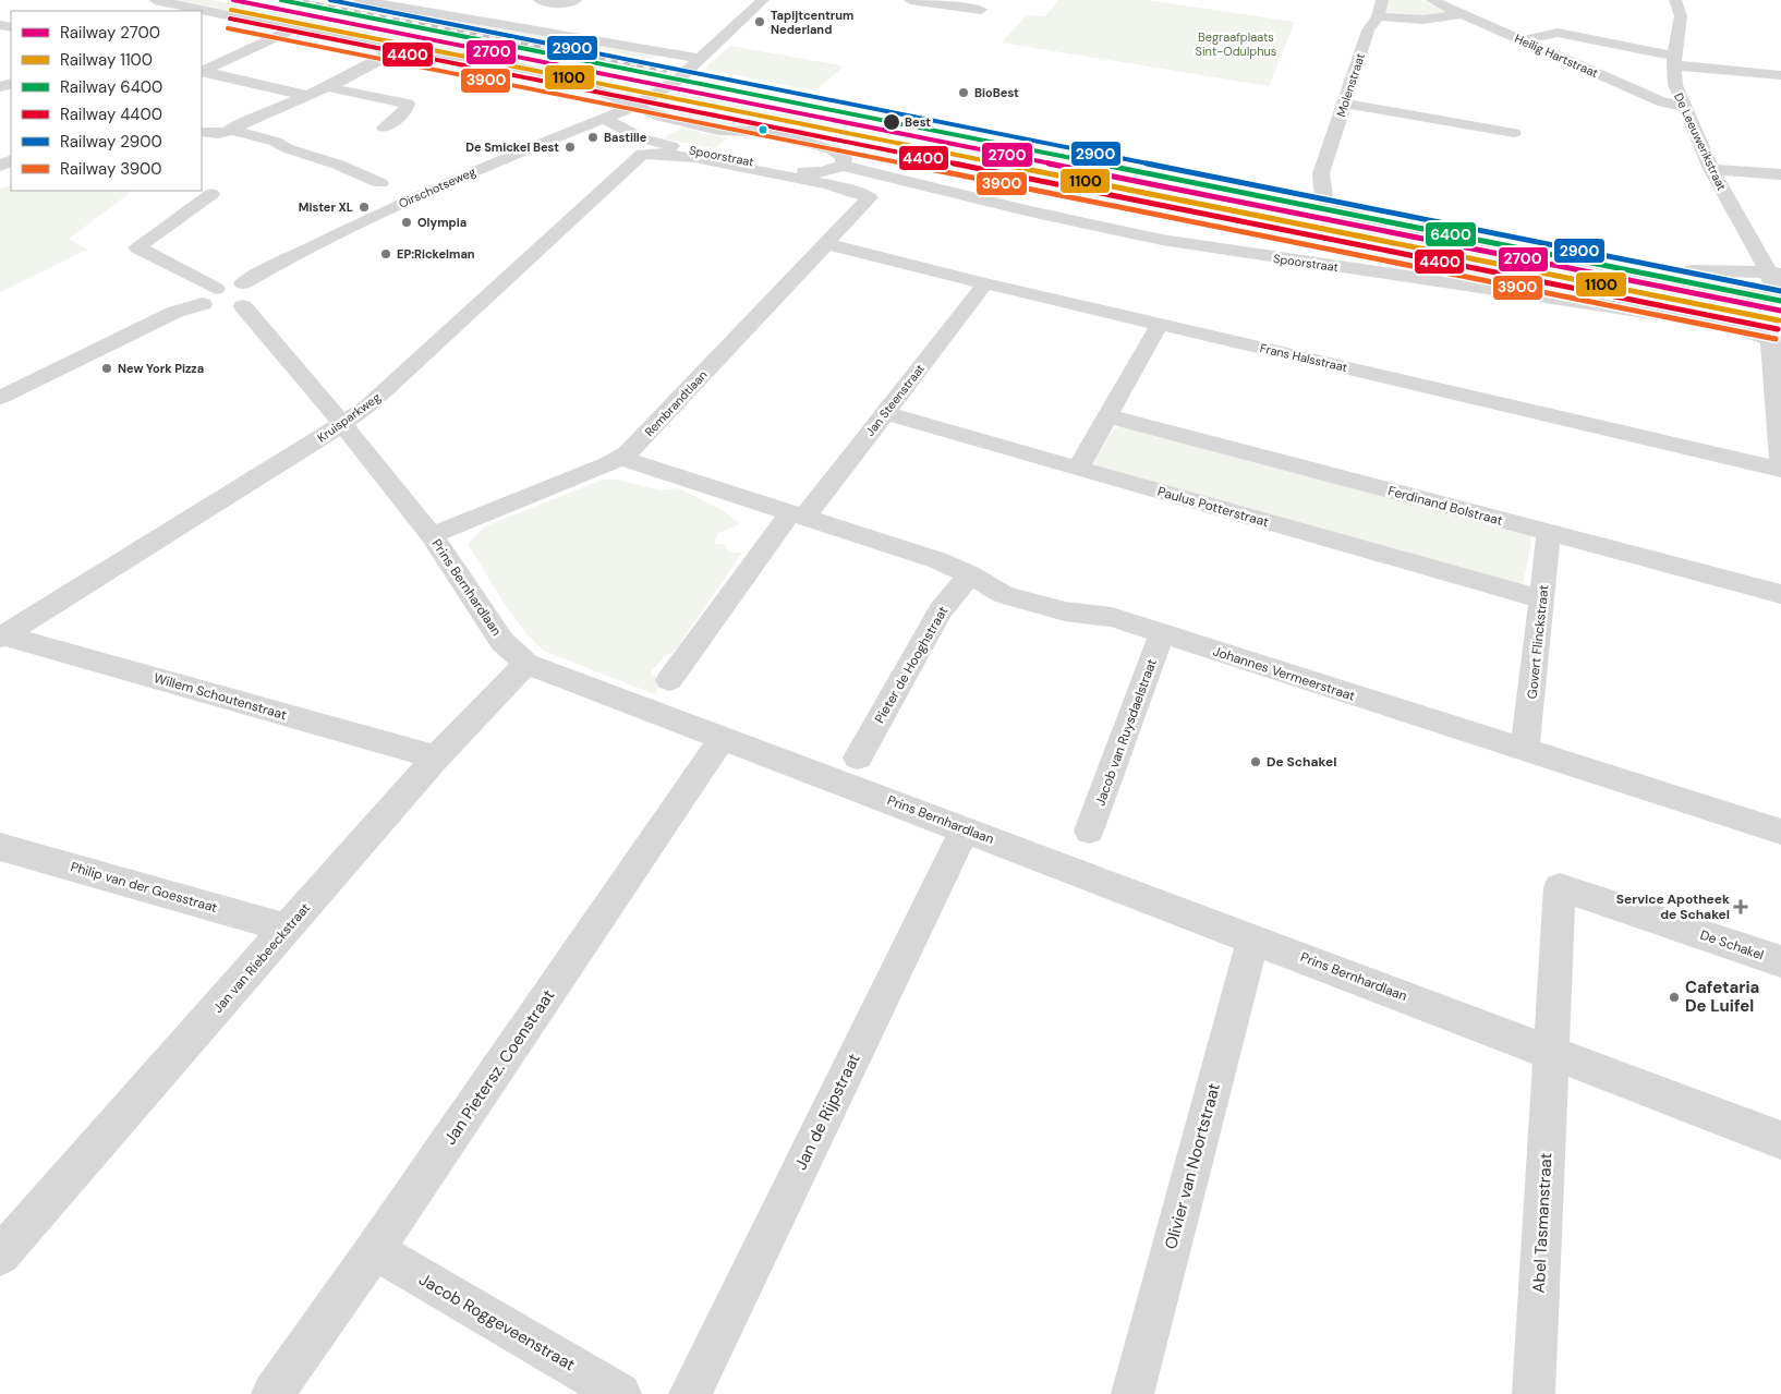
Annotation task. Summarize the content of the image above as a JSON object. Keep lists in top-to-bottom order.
{
  "streets": {
    "street": [
      "Heilig Hartstraat",
      "Molenstraat",
      "De Leeuwerikstraat",
      "Spoorstraat",
      "Oirschotseweg",
      "Frans Halsstraat",
      "Jan Steenstraat",
      "Rembrandtlaan",
      "Kruisparkweg",
      "Ferdinand Bolstraat",
      "Paulus Potterstraat",
      "Prins Bernhardlaan",
      "Govert Flinckstraat",
      "Pieter de Hooghstraat",
      "Johannes Vermeerstraat",
      "Willem Schoutenstraat",
      "Jacob van Ruysdaelstraat",
      "Philip van der Goesstraat",
      "De Schakel",
      "Jan van Riebeeckstraat",
      "Jan Pietersz. Coenstraat",
      "Jan de Rijpstraat",
      "Olivier van Noortstraat",
      "Abel Tasmanstraat",
      "Jacob Roggeveenstraat"
    ]
  },
  "crossings": [
    ["Heilig Hartstraat", "De Leeuwerikstraat"],
    ["Spoorstraat", "Oirschotseweg"],
    ["Oirschotseweg", "Prins Bernhardlaan"],
    ["Frans Halsstraat", "Jan Steenstraat"],
    ["Frans Halsstraat", "Rembrandtlaan"],
    ["Jan Steenstraat", "Paulus Potterstraat"],
    ["Jan Steenstraat", "Johannes Vermeerstraat"],
    ["Rembrandtlaan", "Kruisparkweg"],
    ["Rembrandtlaan", "Prins Bernhardlaan"],
    ["Rembrandtlaan", "Johannes Vermeerstraat"],
    ["Kruisparkweg", "Prins Bernhardlaan"],
    ["Kruisparkweg", "Willem Schoutenstraat"],
    ["Ferdinand Bolstraat", "Govert Flinckstraat"],
    ["Paulus Potterstraat", "Govert Flinckstraat"],
    ["Prins Bernhardlaan", "De Schakel"],
    ["Prins Bernhardlaan", "Jan van Riebeeckstraat"],
    ["Prins Bernhardlaan", "Jan Pietersz. Coenstraat"],
    ["Prins Bernhardlaan", "Jan de Rijpstraat"],
    ["Prins Bernhardlaan", "Olivier van Noortstraat"],
    ["Prins Bernhardlaan", "Abel Tasmanstraat"],
    ["Govert Flinckstraat", "Johannes Vermeerstraat"],
    ["Pieter de Hooghstraat", "Johannes Vermeerstraat"],
    ["Johannes Vermeerstraat", "Jacob van Ruysdaelstraat"],
    ["Willem Schoutenstraat", "Jan van Riebeeckstraat"],
    ["Philip van der Goesstraat", "Jan van Riebeeckstraat"],
    ["De Schakel", "Abel Tasmanstraat"],
    ["Jan Pietersz. Coenstraat", "Jacob Roggeveenstraat"]
  ],
  "parks": ["Begraafplaats Sint-Odulphus"],
  "places": {
    "other": [
      "Tapijtcentrum Nederland",
      "BioBest",
      "Best",
      "Bastille",
      "De Smickel Best",
      "Mister XL",
      "Olympia",
      "EP:Rickelman",
      "New York Pizza",
      "De Schakel",
      "Cafetaria De Luifel"
    ],
    "health": ["Service Apotheek de Schakel"]
  },
  "lines": [
    "rail line 2700",
    "rail line 6400",
    "rail line 2900",
    "rail line 1100",
    "rail line 4400",
    "rail line 3900"
  ],
  "legend": [
    "Railway 2700",
    "Railway 1100",
    "Railway 6400",
    "Railway 4400",
    "Railway 2900",
    "Railway 3900"
  ]
}
